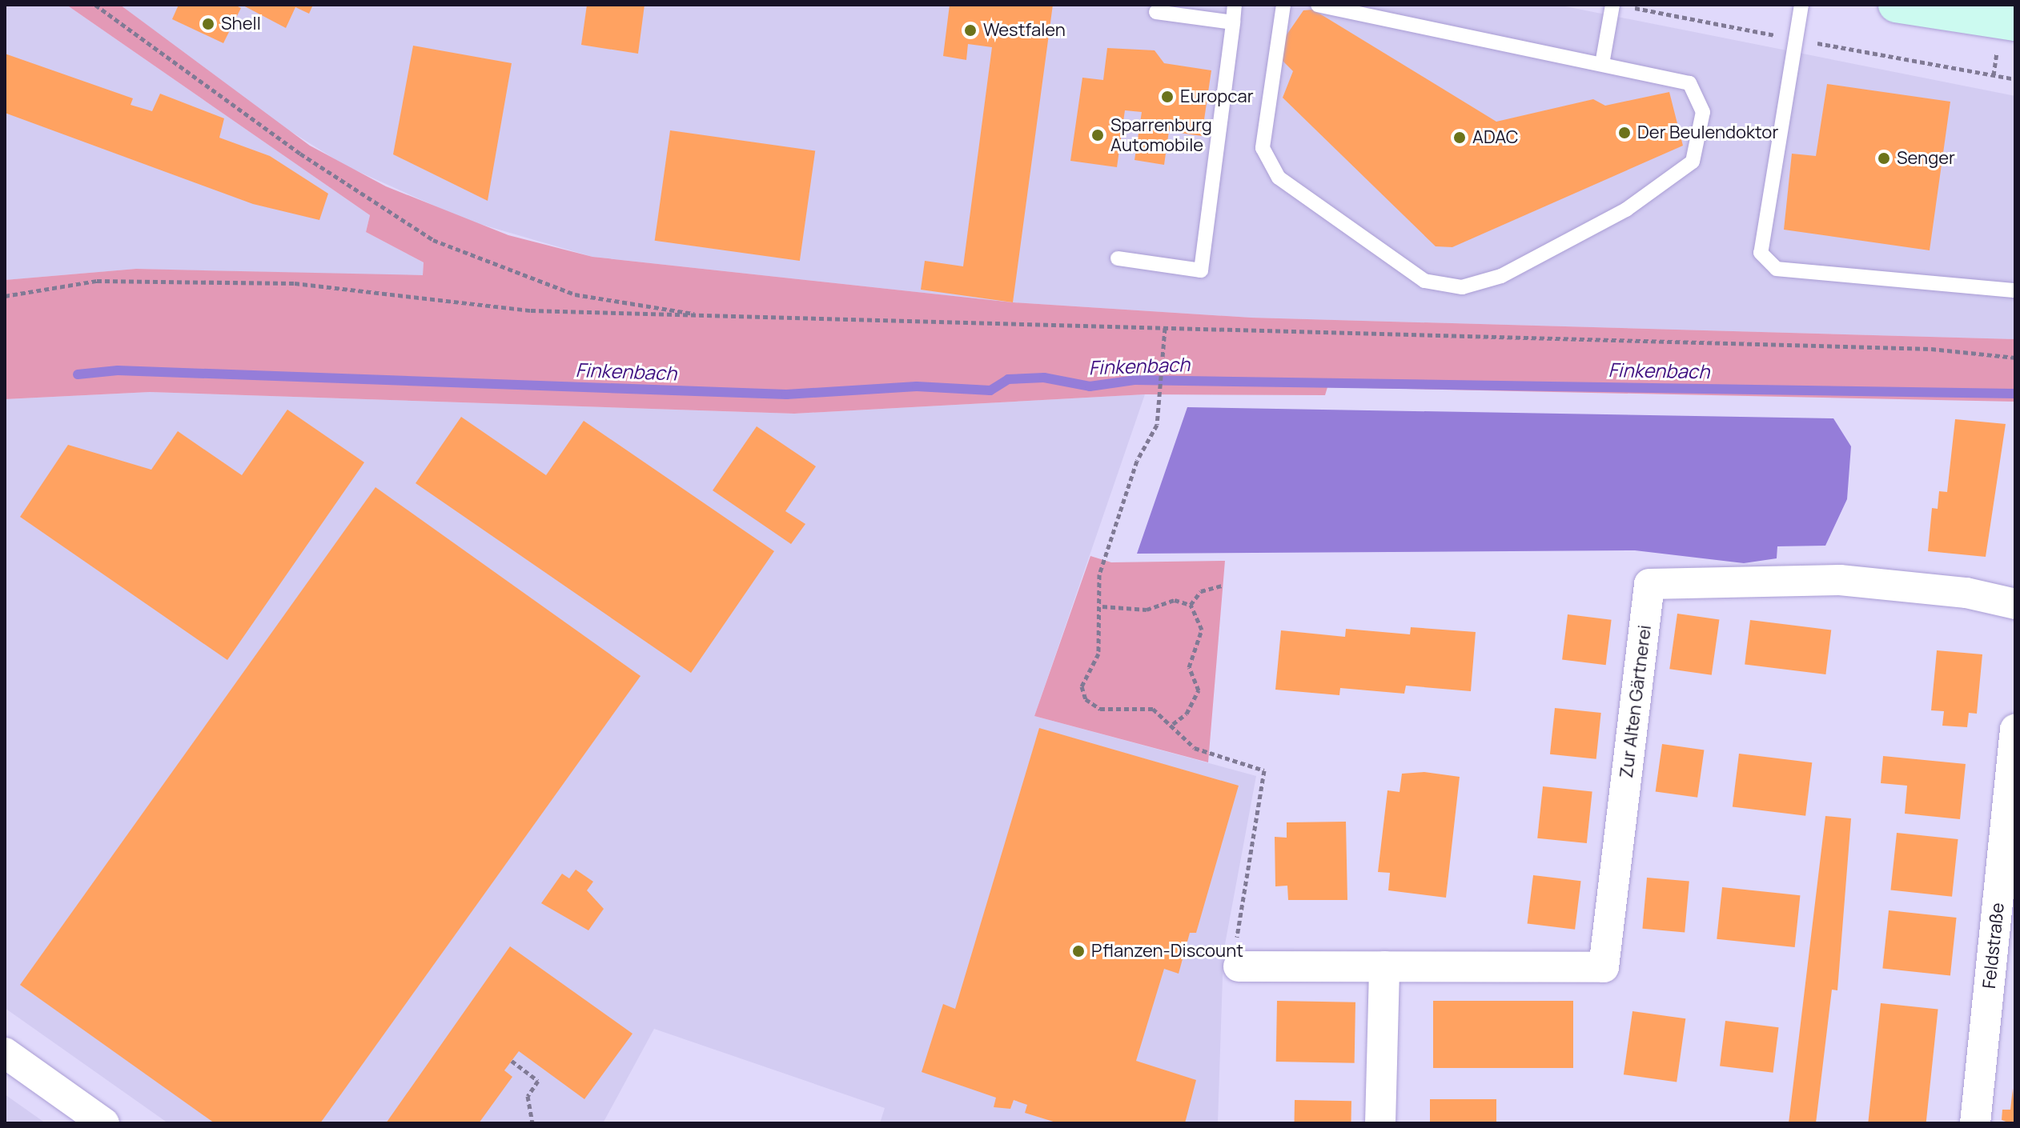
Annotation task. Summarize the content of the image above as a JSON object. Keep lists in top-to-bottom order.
{
  "streets": {
    "street": ["Zur Alten Gärtnerei", "Feldstraße"]
  },
  "water": ["Finkenbach"],
  "places": [
    "Shell",
    "Westfalen",
    "Europcar",
    "Der Beulendoktor",
    "Sparrenburg Automobile",
    "ADAC",
    "Senger",
    "Pflanzen-Discount"
  ]
}
